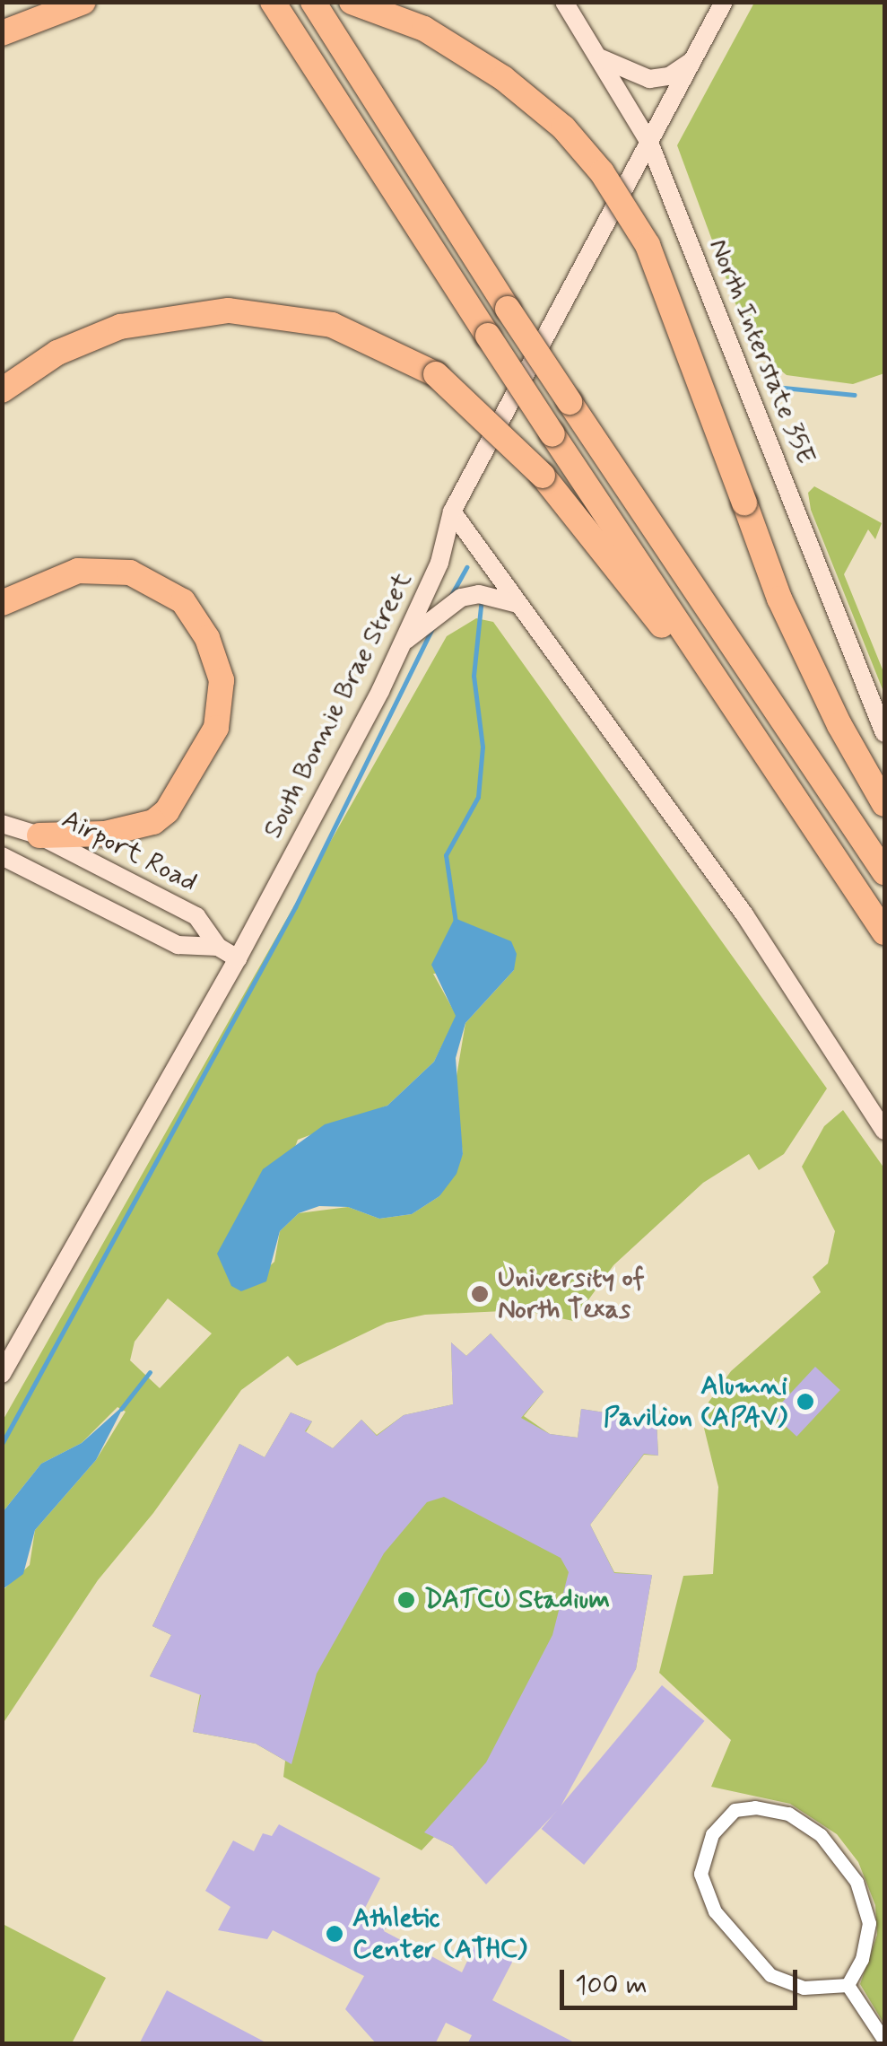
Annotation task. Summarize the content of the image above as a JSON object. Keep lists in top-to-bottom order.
{
  "streets": {
    "main road": ["North Interstate 35E", "South Bonnie Brae Street", "Airport Road"]
  },
  "crossings": [
    ["North Interstate 35E", "South Bonnie Brae Street"],
    ["South Bonnie Brae Street", "Airport Road"]
  ],
  "places": [
    "University of North Texas",
    "Alumni Pavilion (APAV)",
    "DATCU Stadium",
    "Athletic Center (ATHC)"
  ],
  "scale_bar": "100 m"
}
